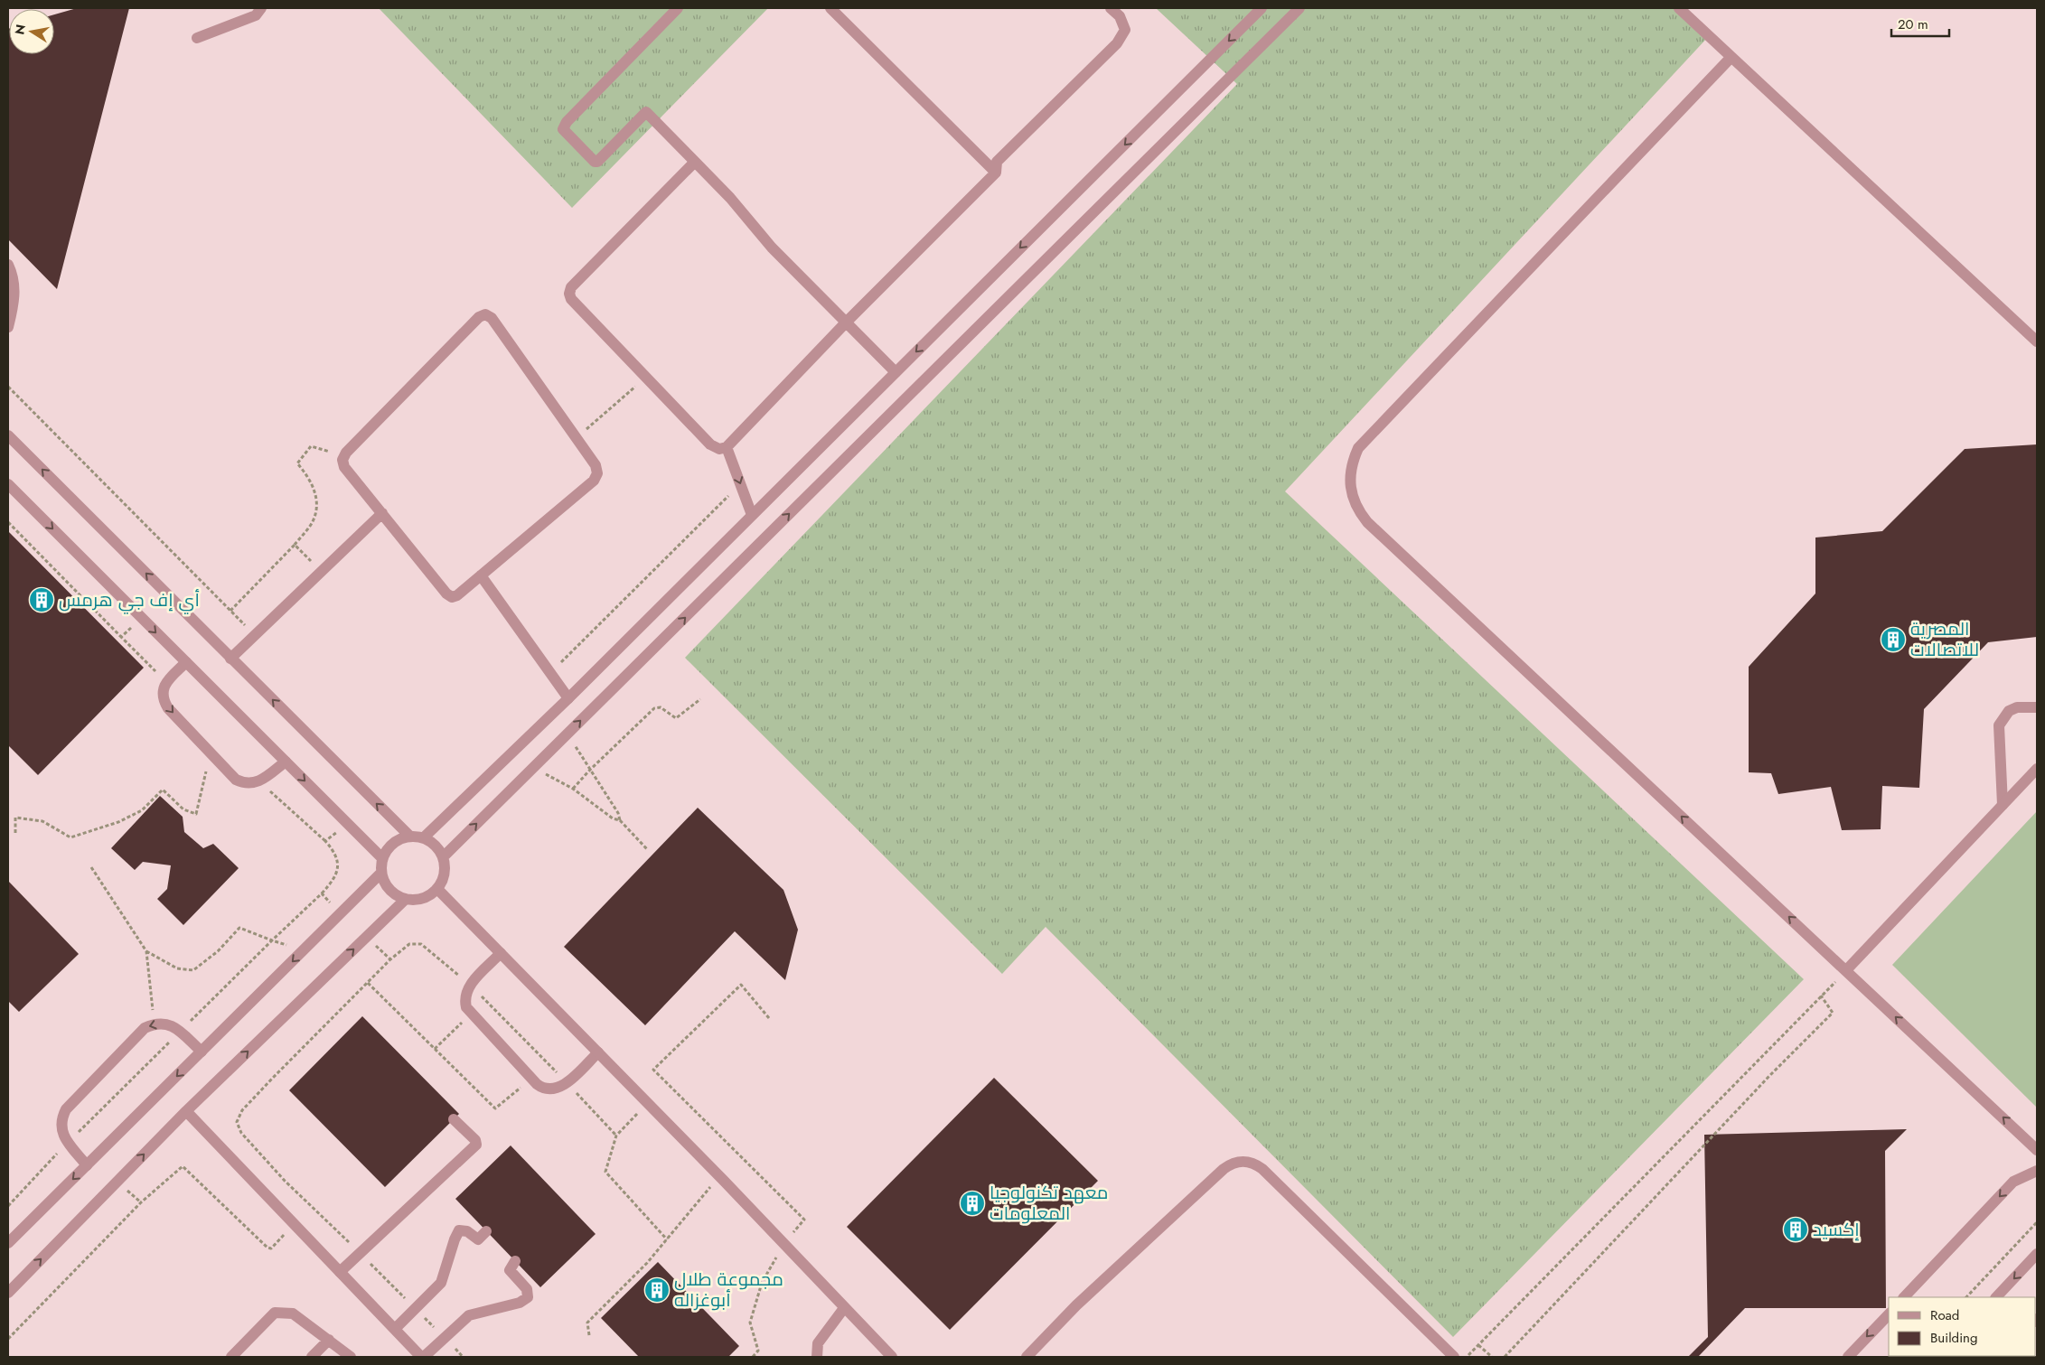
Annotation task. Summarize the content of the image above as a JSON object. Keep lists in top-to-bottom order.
{
  "places": {
    "building": [
      "أي إف جي هرمس",
      "المصرية للاتصالات",
      "معهد تكنولوجيا المعلومات",
      "إكسيد",
      "مجموعة طلال أبوغزاله"
    ]
  },
  "legend": ["Road", "Building"],
  "scale_bar": "20 m",
  "north": "left"
}
